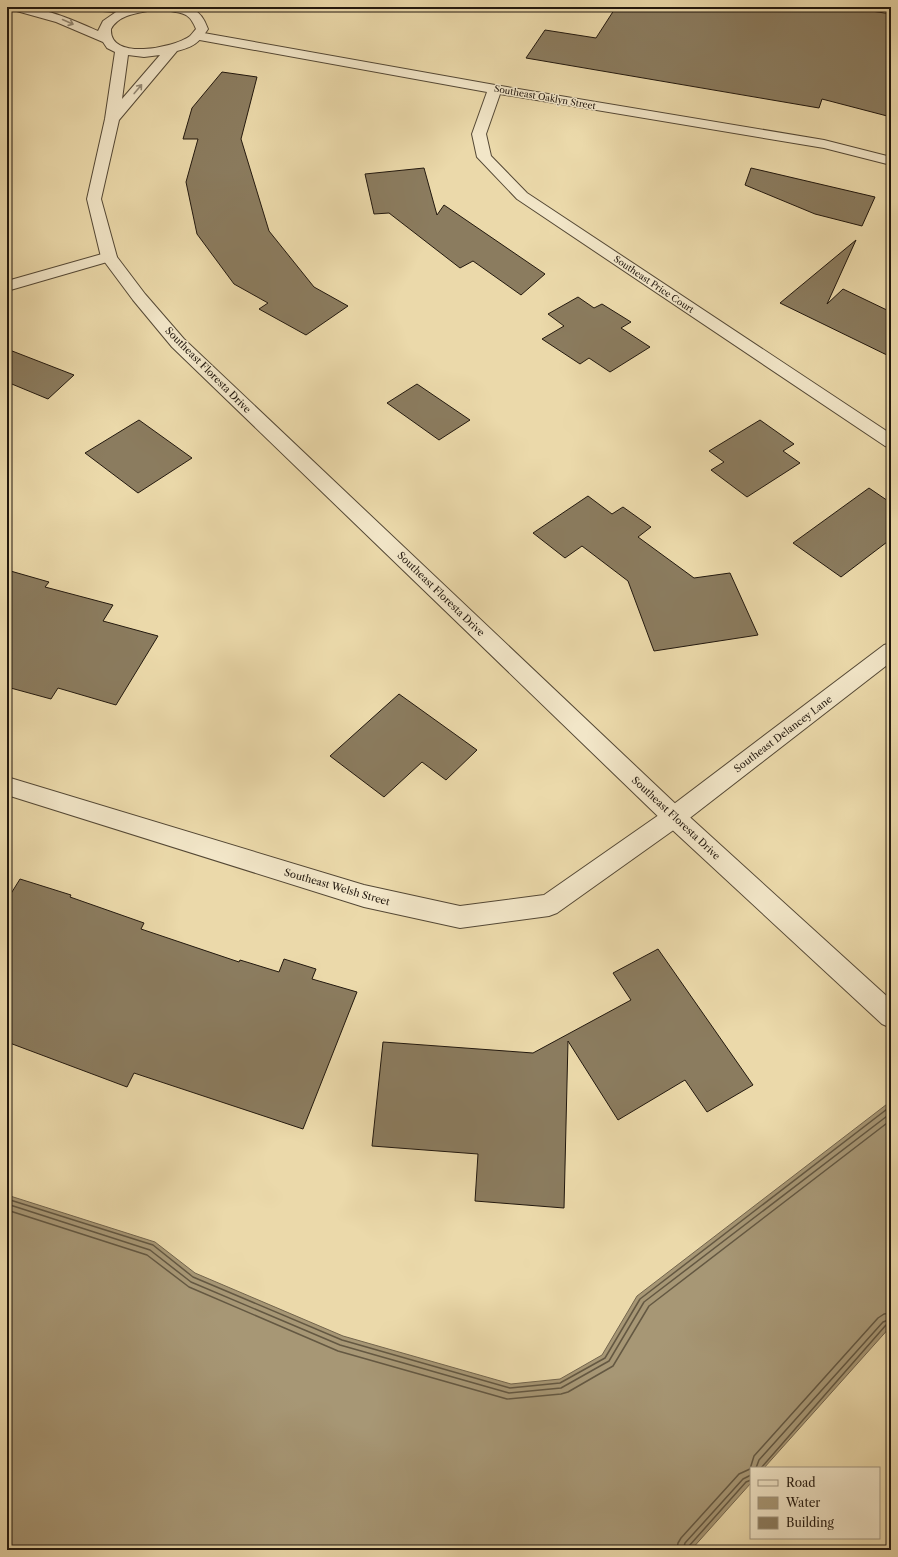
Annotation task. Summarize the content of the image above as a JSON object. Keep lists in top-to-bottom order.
{
  "streets": {
    "street": [
      "Southeast Oaklyn Street",
      "Southeast Price Court",
      "Southeast Floresta Drive",
      "Southeast Delancey Lane",
      "Southeast Welsh Street"
    ]
  },
  "crossings": [
    ["Southeast Oaklyn Street", "Southeast Price Court"],
    ["Southeast Floresta Drive", "Southeast Delancey Lane"],
    ["Southeast Floresta Drive", "Southeast Welsh Street"],
    ["Southeast Delancey Lane", "Southeast Welsh Street"]
  ],
  "legend": ["Road", "Water", "Building"]
}
